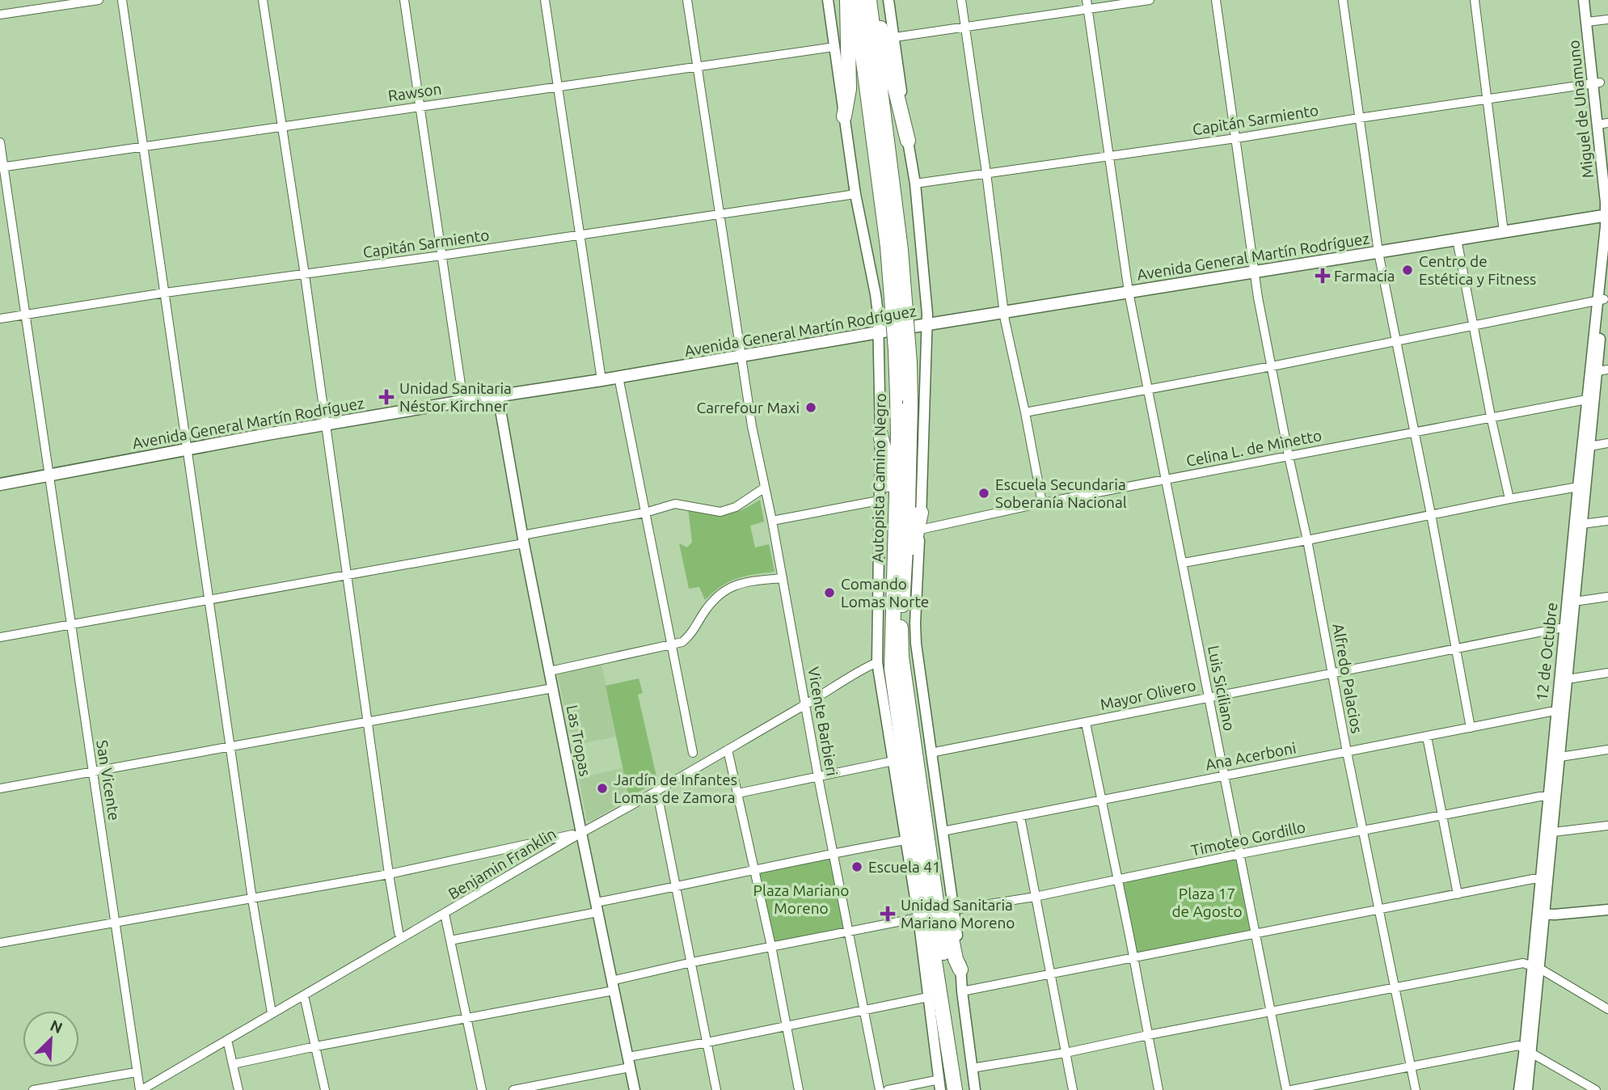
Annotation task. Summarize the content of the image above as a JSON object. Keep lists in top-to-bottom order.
{
  "streets": {
    "highway": ["Autopista Camino Negro"],
    "main road": ["Avenida General Martín Rodríguez"],
    "street": [
      "Rawson",
      "Miguel de Unamuno",
      "Capitán Sarmiento",
      "Celina L. de Minetto",
      "12 de Octubre",
      "Alfredo Palacios",
      "Luis Siciliano",
      "Mayor Olivero",
      "Vicente Barbieri",
      "Las Tropas",
      "Ana Acerboni",
      "San Vicente",
      "Timoteo Gordillo",
      "Benjamin Franklin"
    ]
  },
  "crossings": [
    ["Rawson", "Vicente Barbieri"],
    ["Rawson", "San Vicente"],
    ["Miguel de Unamuno", "Capitán Sarmiento"],
    ["Miguel de Unamuno", "Avenida General Martín Rodríguez"],
    ["Miguel de Unamuno", "12 de Octubre"],
    ["Capitán Sarmiento", "Alfredo Palacios"],
    ["Capitán Sarmiento", "Luis Siciliano"],
    ["Capitán Sarmiento", "Vicente Barbieri"],
    ["Capitán Sarmiento", "San Vicente"],
    ["Avenida General Martín Rodríguez", "12 de Octubre"],
    ["Avenida General Martín Rodríguez", "Alfredo Palacios"],
    ["Avenida General Martín Rodríguez", "Luis Siciliano"],
    ["Avenida General Martín Rodríguez", "Vicente Barbieri"],
    ["Avenida General Martín Rodríguez", "Las Tropas"],
    ["Avenida General Martín Rodríguez", "San Vicente"],
    ["Celina L. de Minetto", "12 de Octubre"],
    ["Celina L. de Minetto", "Alfredo Palacios"],
    ["Celina L. de Minetto", "Luis Siciliano"],
    ["12 de Octubre", "Mayor Olivero"],
    ["12 de Octubre", "Ana Acerboni"],
    ["12 de Octubre", "Timoteo Gordillo"],
    ["Alfredo Palacios", "Mayor Olivero"],
    ["Alfredo Palacios", "Ana Acerboni"],
    ["Alfredo Palacios", "Timoteo Gordillo"],
    ["Luis Siciliano", "Mayor Olivero"],
    ["Luis Siciliano", "Ana Acerboni"],
    ["Luis Siciliano", "Timoteo Gordillo"],
    ["Vicente Barbieri", "Benjamin Franklin"],
    ["Las Tropas", "Benjamin Franklin"],
    ["San Vicente", "Benjamin Franklin"]
  ],
  "parks": ["Plaza Mariano Moreno", "Plaza 17 de Agosto"],
  "places": {
    "other": [
      "Centro de Estética y Fitness",
      "Carrefour Maxi",
      "Escuela Secundaria Soberanía Nacional",
      "Comando Lomas Norte",
      "Jardín de Infantes Lomas de Zamora",
      "Escuela 41"
    ],
    "health": ["Farmacia", "Unidad Sanitaria Néstor Kirchner", "Unidad Sanitaria Mariano Moreno"]
  },
  "north": "top right"
}
